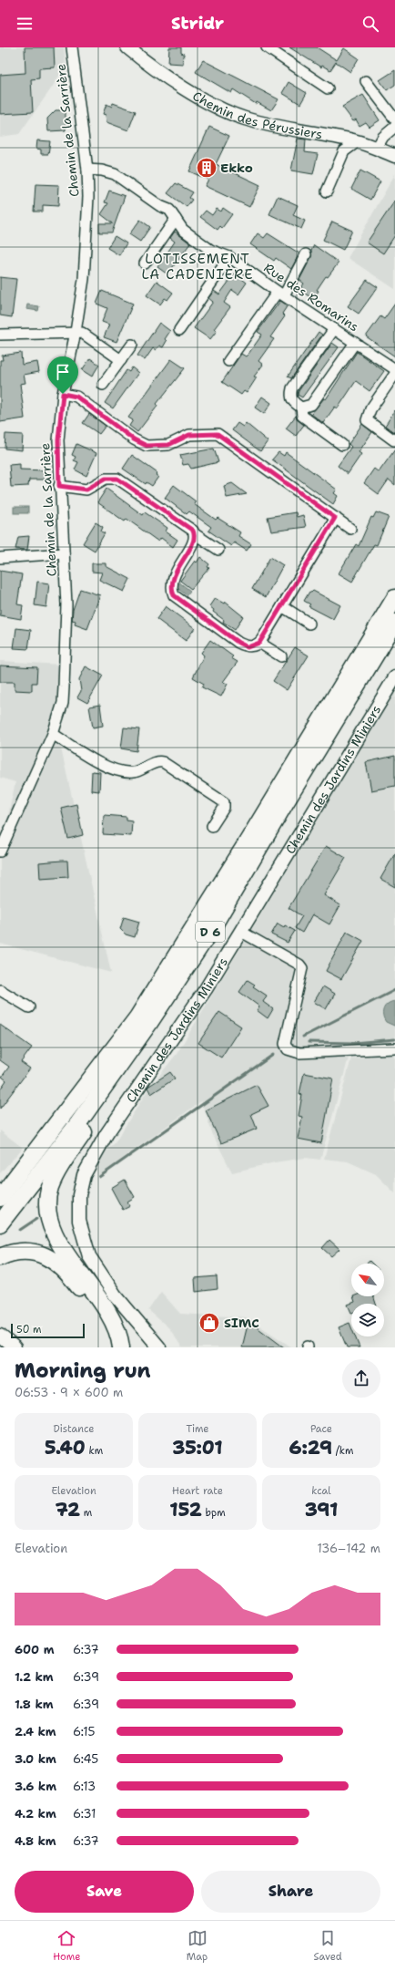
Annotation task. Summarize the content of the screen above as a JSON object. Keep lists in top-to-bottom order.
{
  "streets": {
    "highway": ["D 6"],
    "street": [
      "Chemin des Pérussiers",
      "Chemin de la Sarrière",
      "Rue des Romarins",
      "Chemin des Jardins Miniers"
    ]
  },
  "crossings": [
    ["Chemin de la Sarrière", "Rue des Romarins"]
  ],
  "districts": ["LOTISSEMENT LA CADENIÈRE"],
  "places": {
    "building": ["Ekko"],
    "shop": ["SIMC"]
  },
  "scale_bar": "50 m",
  "north": "top left",
  "page": {
    "header": "Stridr",
    "scale": "50 m",
    "heading": ["Morning run", "06:53 · 9 × 600 m"],
    "stats": [
      ["Distance", "5.40 km"],
      ["Time", "35:01"],
      ["Pace", "6:29 /km"],
      ["Elevation", "72 m"],
      ["Heart rate", "152 bpm"],
      ["kcal", "391"]
    ],
    "chart": ["Elevation", "136–142 m"],
    "list": [
      {
        "name": "600 m",
        "note": "6:37"
      },
      {
        "name": "1.2 km",
        "note": "6:39"
      },
      {
        "name": "1.8 km",
        "note": "6:39"
      },
      {
        "name": "2.4 km",
        "note": "6:15"
      },
      {
        "name": "3.0 km",
        "note": "6:45"
      },
      {
        "name": "3.6 km",
        "note": "6:13"
      },
      {
        "name": "4.2 km",
        "note": "6:31"
      },
      {
        "name": "4.8 km",
        "note": "6:37"
      }
    ],
    "buttons": ["Save", "Share"],
    "tabs": ["Home", "Map", "Saved"]
  }
}
